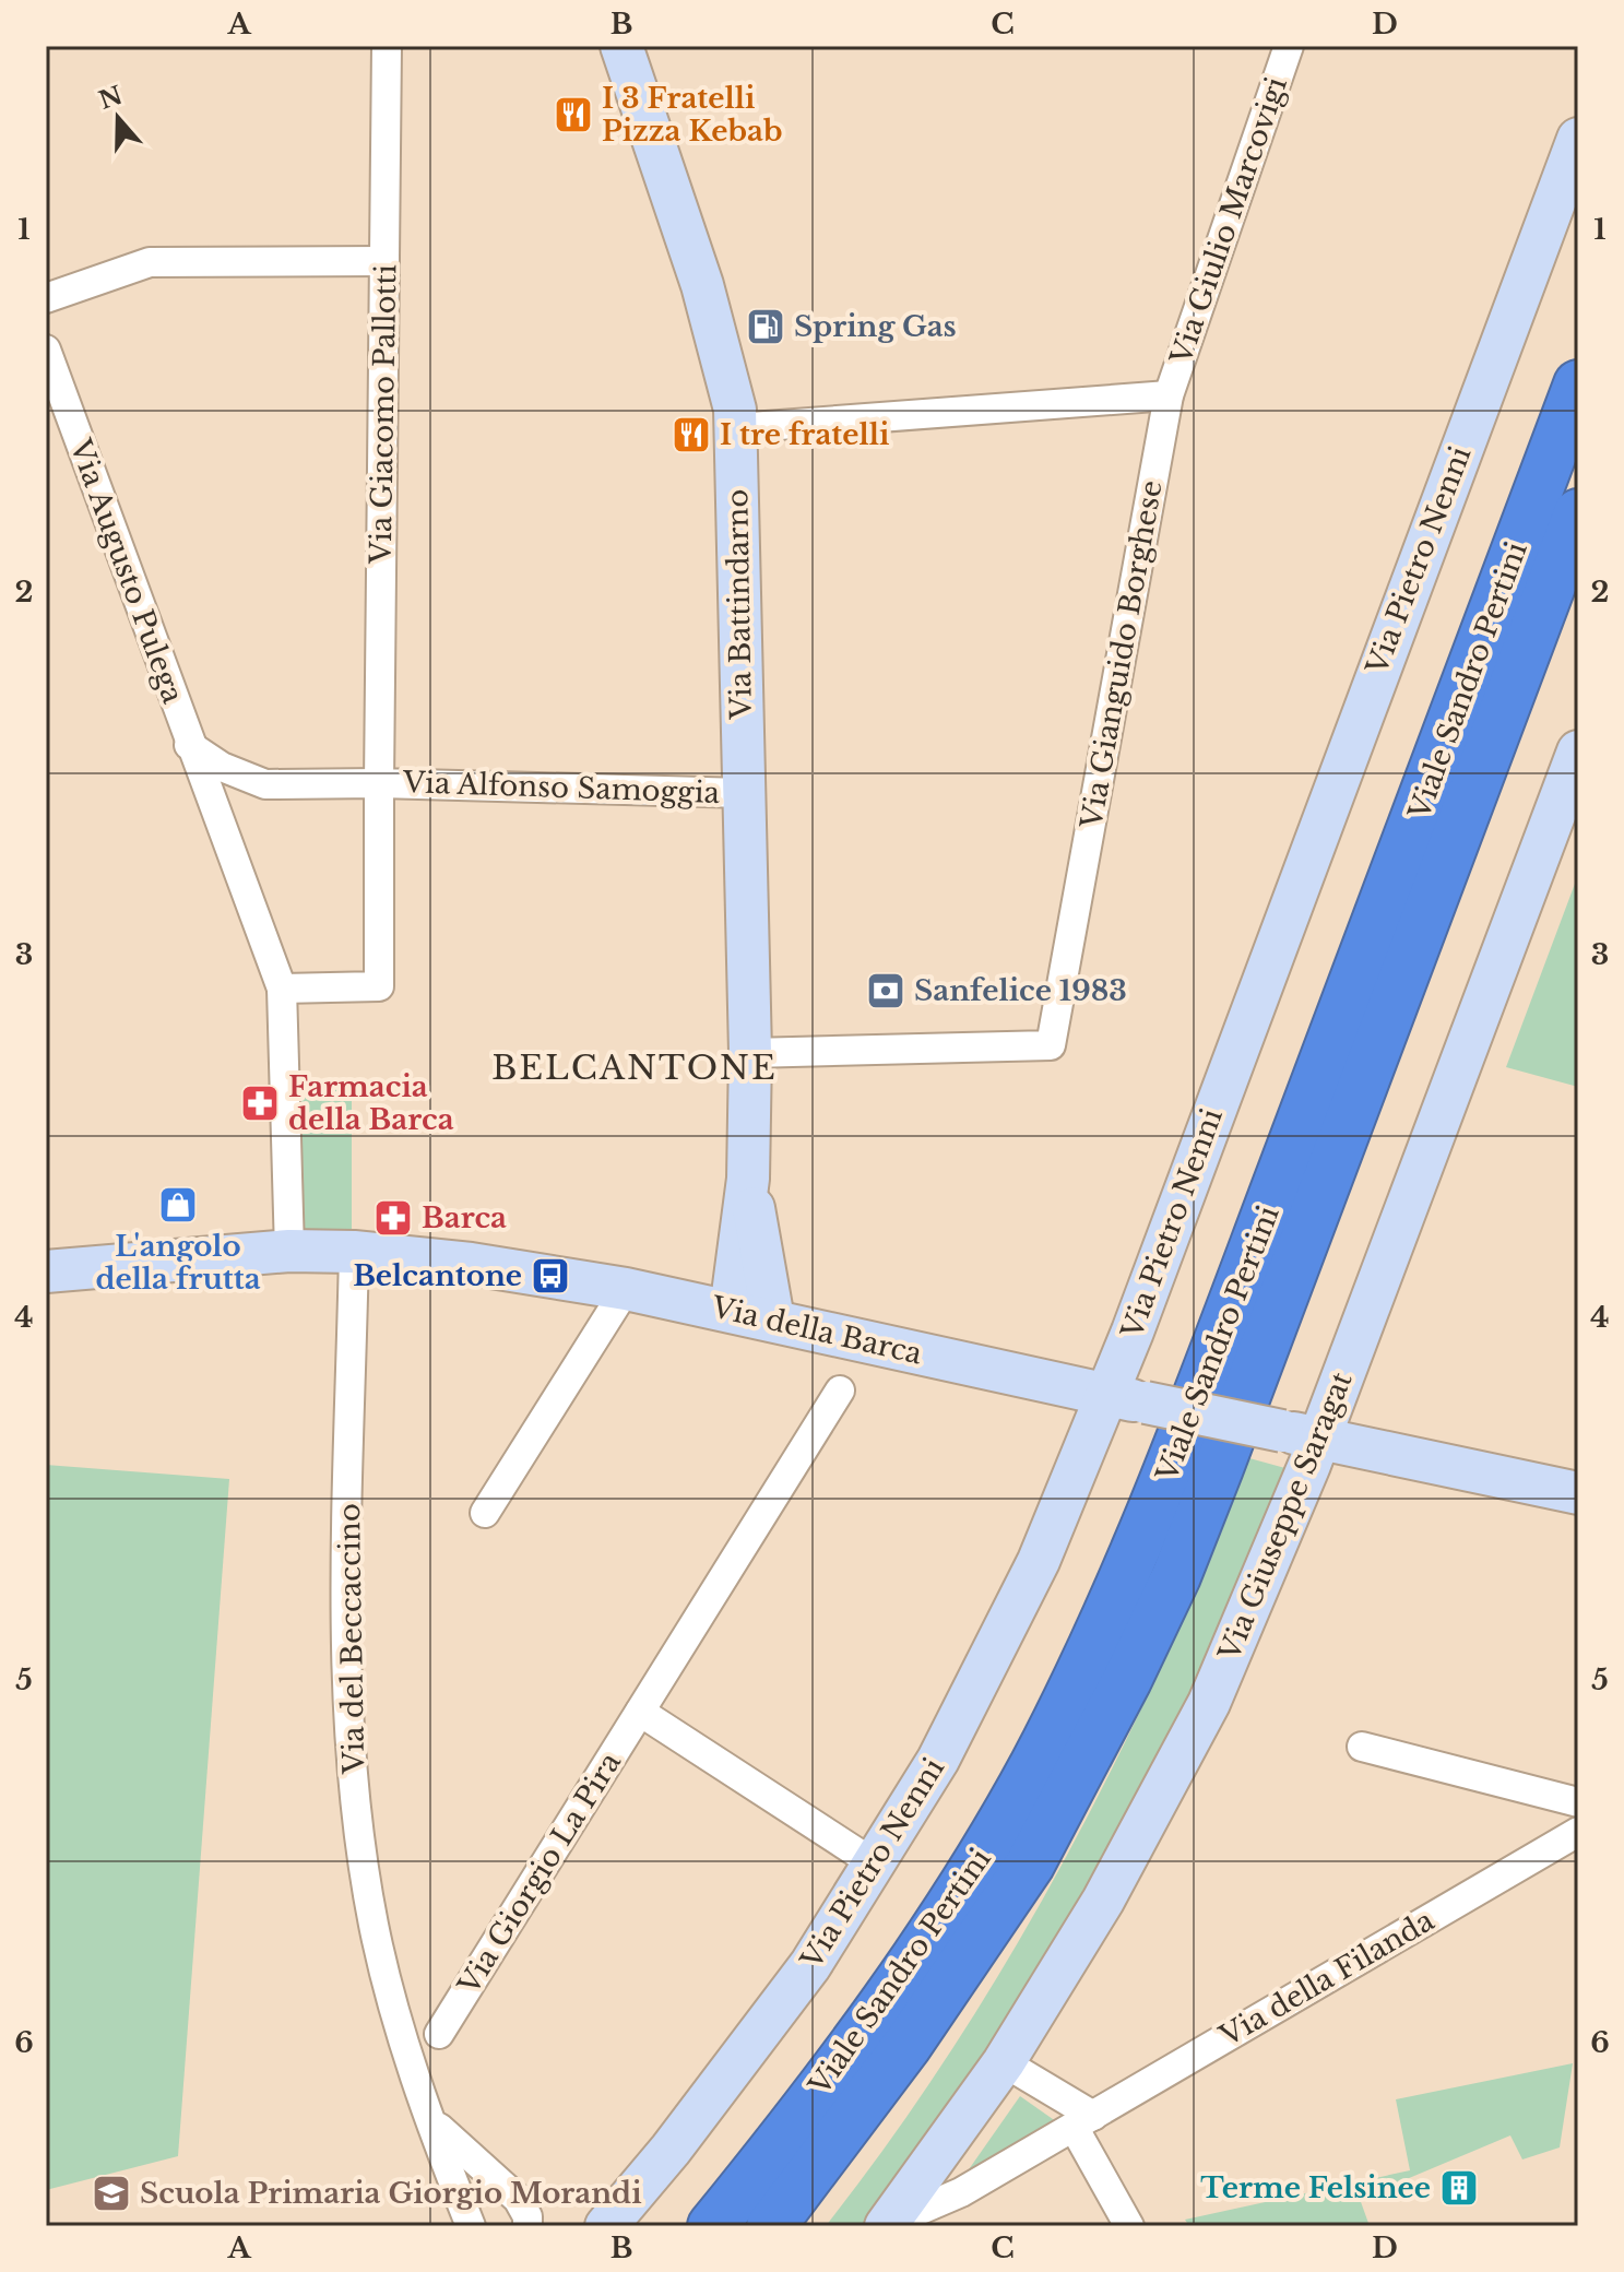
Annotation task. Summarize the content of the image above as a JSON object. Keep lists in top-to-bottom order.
{
  "streets": {
    "highway": ["Viale Sandro Pertini"],
    "street": [
      "Via Giulio Marcovigi",
      "Via Giacomo Pallotti",
      "Via Pietro Nenni",
      "Via Augusto Pulega",
      "Via Battindarno",
      "Via Gianguido Borghese",
      "Via Alfonso Samoggia",
      "Via della Barca",
      "Via Giuseppe Saragat",
      "Via del Beccaccino",
      "Via Giorgio La Pira",
      "Via della Filanda"
    ]
  },
  "crossings": [
    ["Via Giulio Marcovigi", "Via Gianguido Borghese"],
    ["Via Giacomo Pallotti", "Via Augusto Pulega"],
    ["Via Giacomo Pallotti", "Via Alfonso Samoggia"],
    ["Via Pietro Nenni", "Via della Barca"],
    ["Via Augusto Pulega", "Via della Barca"],
    ["Via Battindarno", "Via Gianguido Borghese"],
    ["Via Battindarno", "Via Alfonso Samoggia"],
    ["Via Battindarno", "Via della Barca"],
    ["Via della Barca", "Via Giuseppe Saragat"],
    ["Via della Barca", "Via del Beccaccino"],
    ["Via Giuseppe Saragat", "Via della Filanda"]
  ],
  "districts": ["BELCANTONE"],
  "places": {
    "restaurant": ["I 3 Fratelli Pizza Kebab", "I tre fratelli"],
    "fuel station": ["Spring Gas"],
    "bank": ["Sanfelice 1983"],
    "pharmacy": ["Farmacia della Barca", "Barca"],
    "shop": ["L'angolo della frutta"],
    "bus stop": ["Belcantone"],
    "building": ["Terme Felsinee"],
    "school or university": ["Scuola Primaria Giorgio Morandi"]
  },
  "north": "top",
  "grid": {
    "columns": [
      "A",
      "B",
      "C",
      "D"
    ],
    "rows": [
      "1",
      "2",
      "3",
      "4",
      "5",
      "6"
    ]
  }
}
